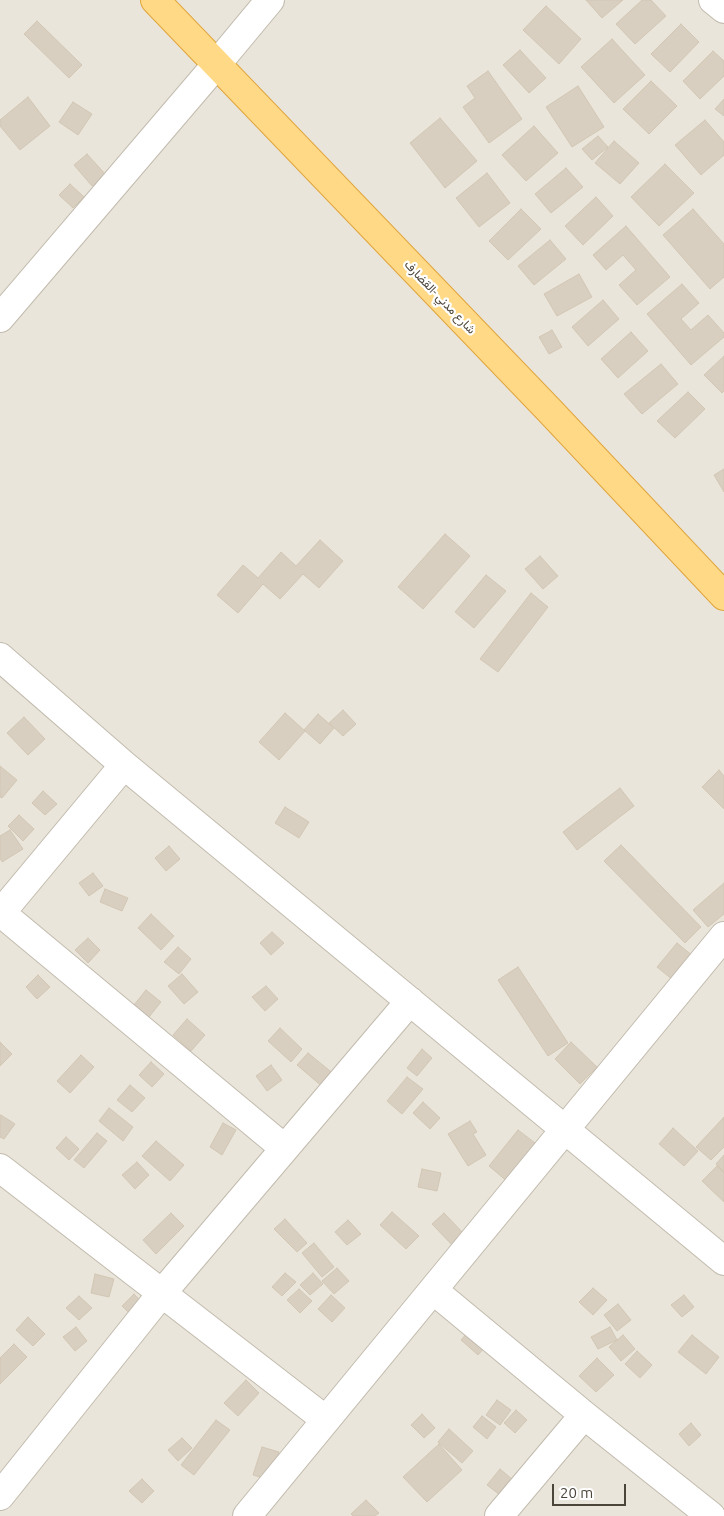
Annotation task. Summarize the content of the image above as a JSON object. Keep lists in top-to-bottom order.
{
  "streets": {
    "highway": ["شارع مدني -القضارف"]
  },
  "scale_bar": "20 m"
}
